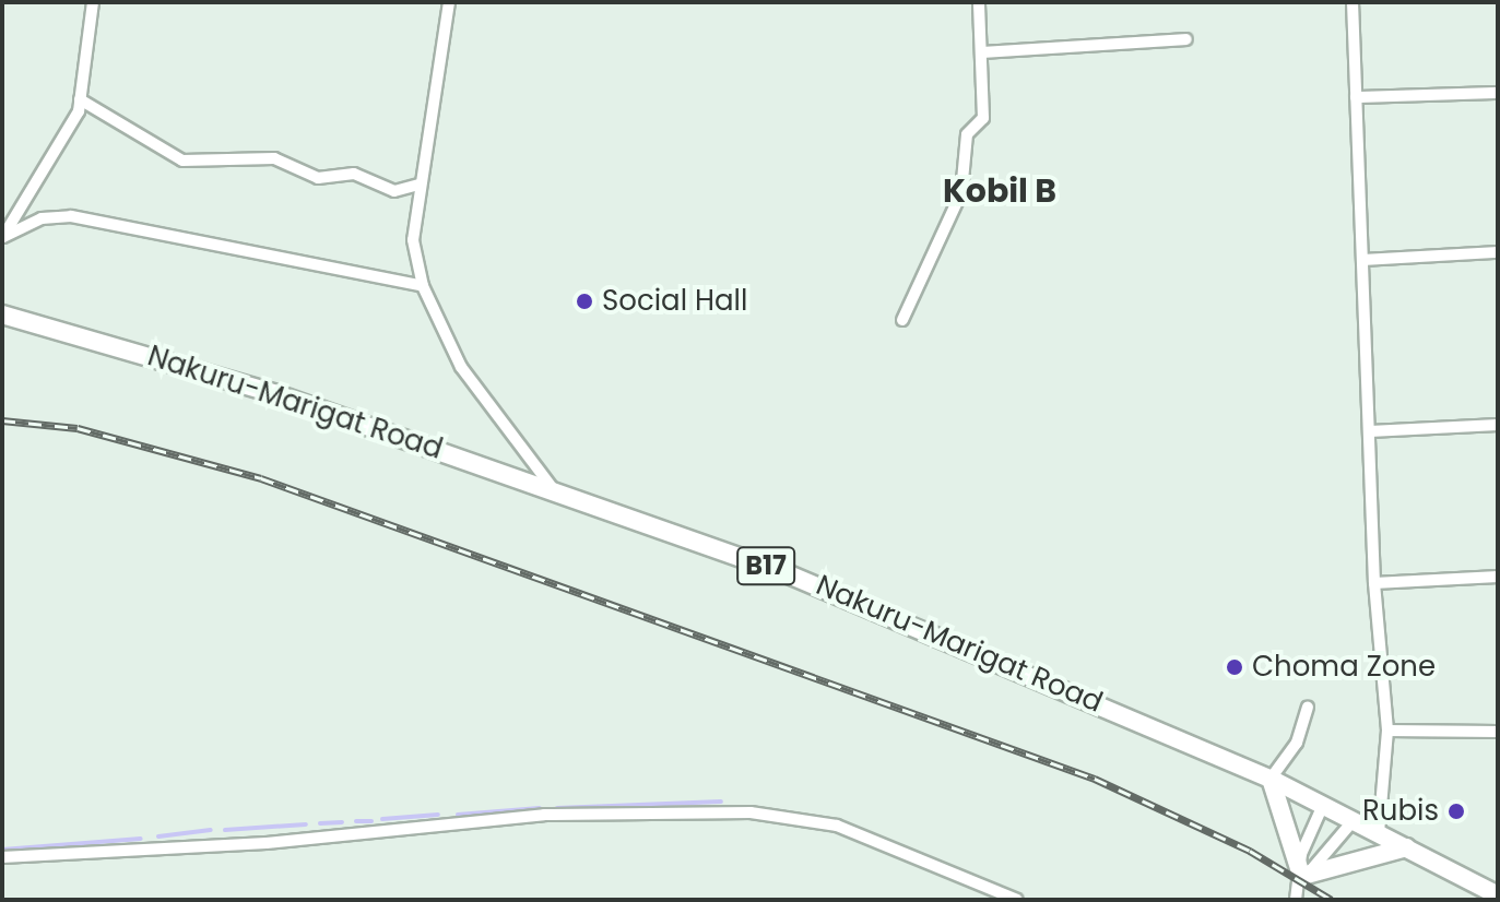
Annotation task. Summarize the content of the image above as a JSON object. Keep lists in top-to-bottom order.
{
  "streets": {
    "main road": ["Nakuru-Marigat Road", "B17"]
  },
  "districts": ["Kobil B"],
  "places": ["Social Hall", "Choma Zone", "Rubis"]
}
